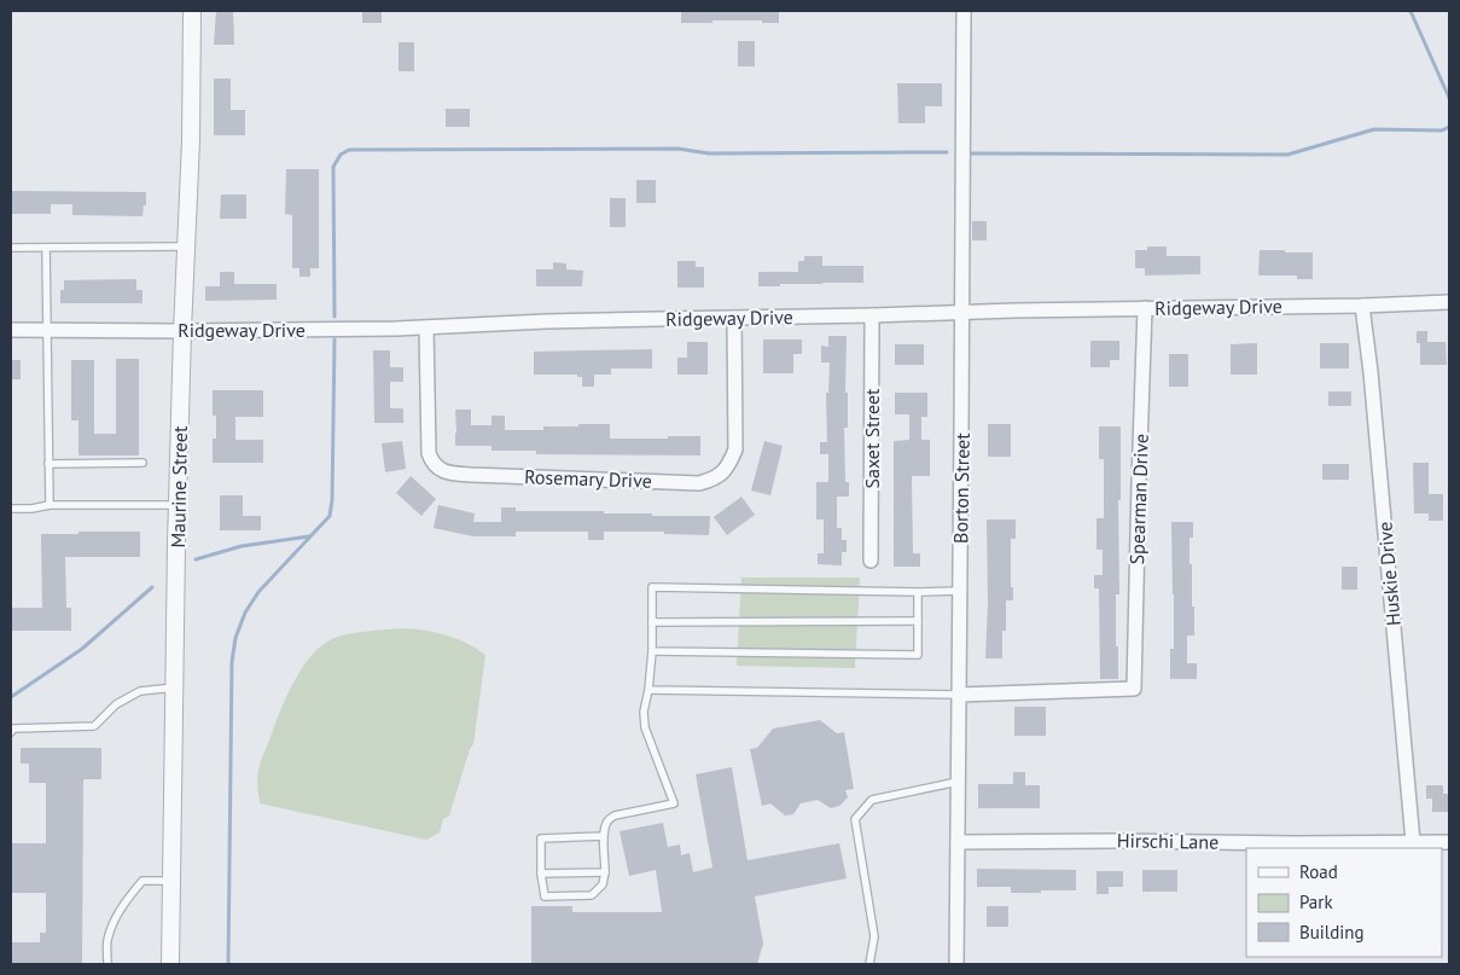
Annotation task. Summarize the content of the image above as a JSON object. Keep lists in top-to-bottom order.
{
  "streets": {
    "street": [
      "Ridgeway Drive",
      "Saxet Street",
      "Rosemary Drive",
      "Maurine Street",
      "Borton Street",
      "Spearman Drive",
      "Huskie Drive",
      "Hirschi Lane"
    ]
  },
  "crossings": [
    ["Ridgeway Drive", "Saxet Street"],
    ["Ridgeway Drive", "Rosemary Drive"],
    ["Ridgeway Drive", "Maurine Street"],
    ["Ridgeway Drive", "Borton Street"],
    ["Ridgeway Drive", "Spearman Drive"],
    ["Ridgeway Drive", "Huskie Drive"],
    ["Borton Street", "Spearman Drive"],
    ["Borton Street", "Hirschi Lane"],
    ["Huskie Drive", "Hirschi Lane"]
  ],
  "legend": ["Road", "Park", "Building"]
}
